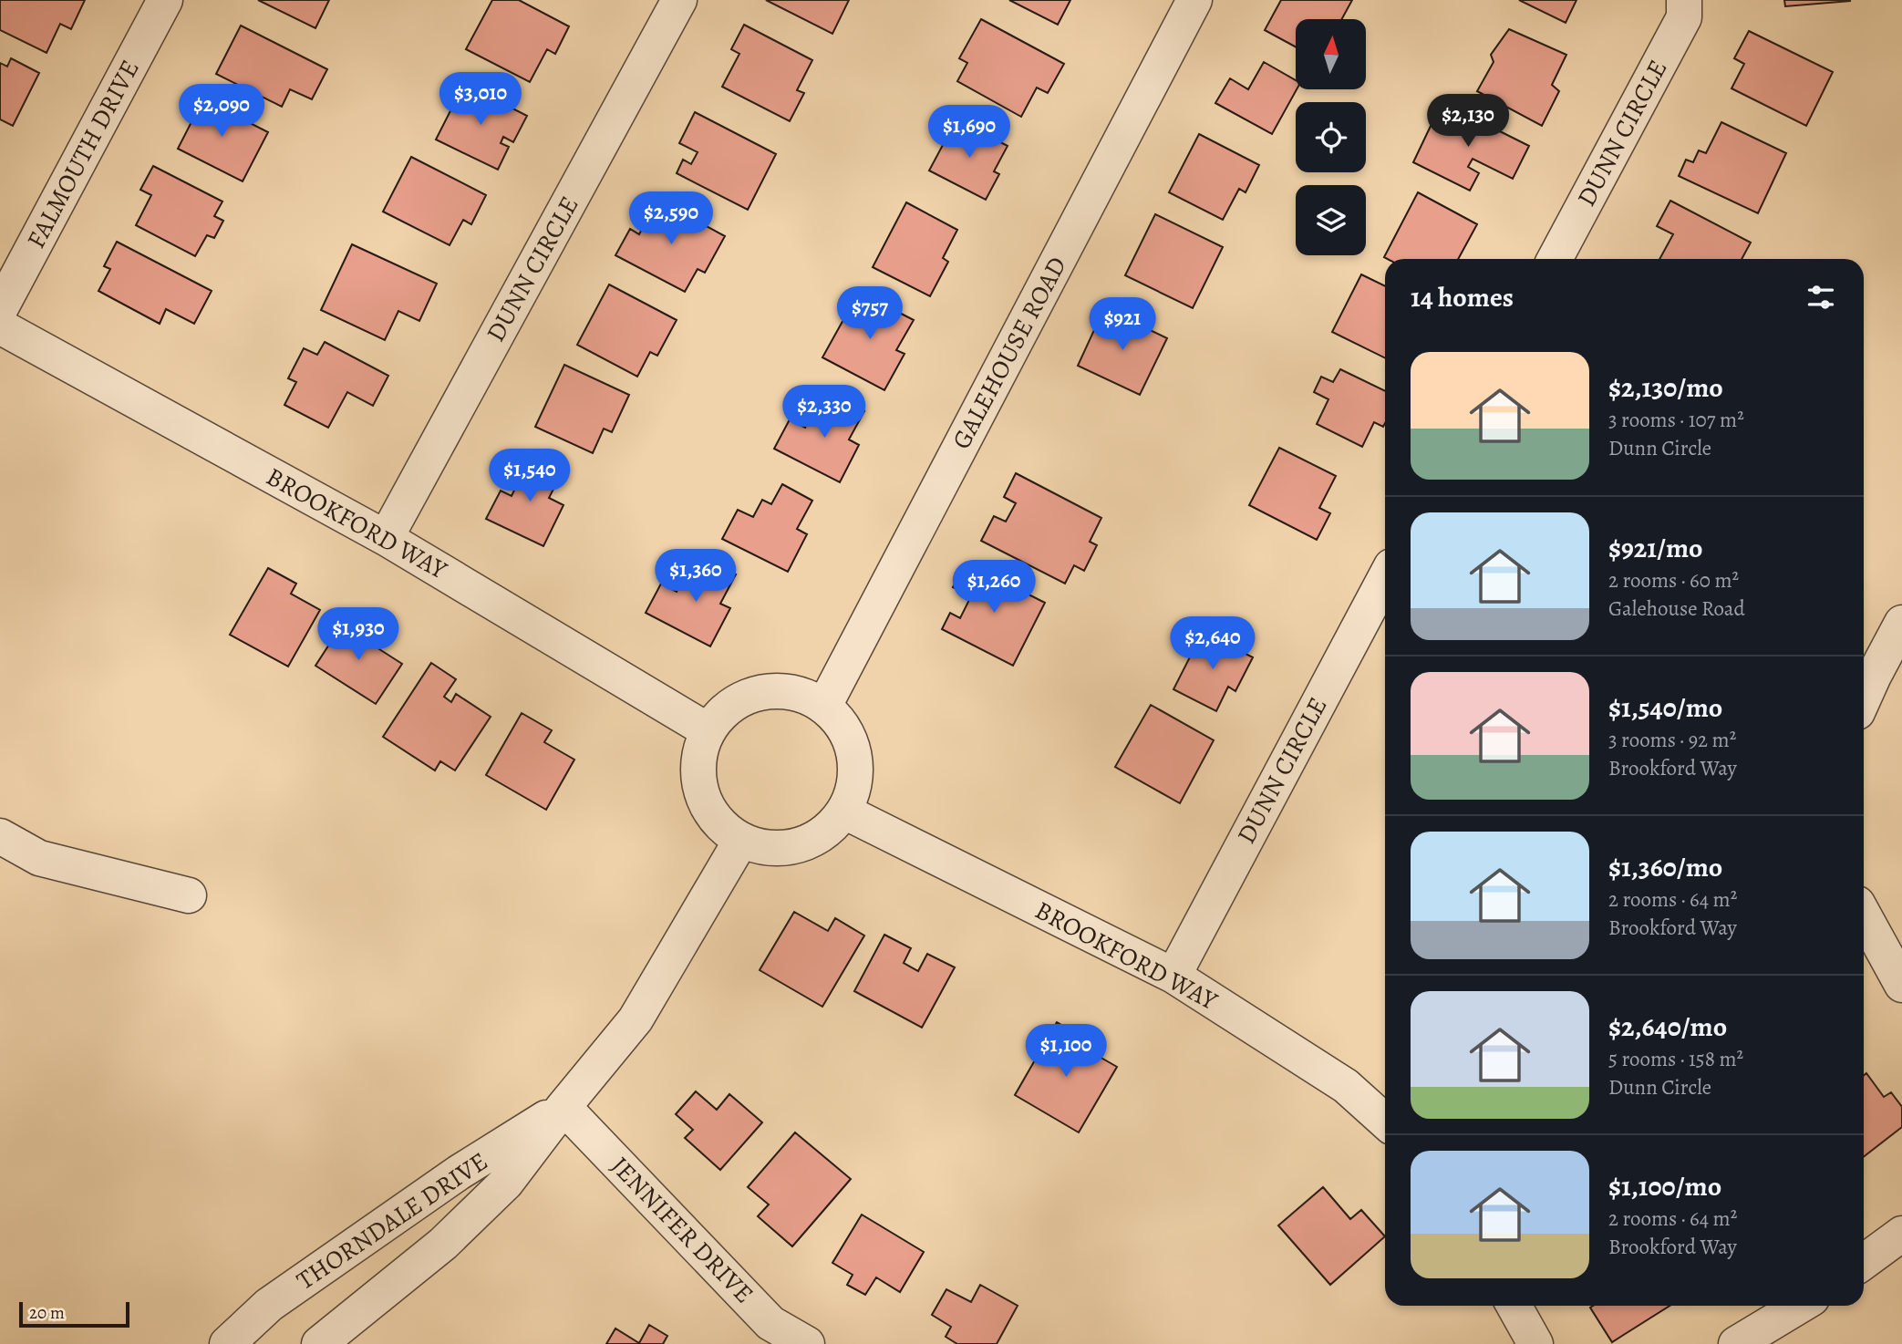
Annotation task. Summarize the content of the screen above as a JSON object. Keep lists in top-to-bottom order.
{
  "streets": {
    "street": [
      "DUNN CIRCLE",
      "FALMOUTH DRIVE",
      "GALEHOUSE ROAD",
      "BROOKFORD WAY",
      "THORNDALE DRIVE",
      "JENNIFER DRIVE"
    ]
  },
  "crossings": [
    ["DUNN CIRCLE", "BROOKFORD WAY"],
    ["GALEHOUSE ROAD", "BROOKFORD WAY"],
    ["GALEHOUSE ROAD", "THORNDALE DRIVE"],
    ["BROOKFORD WAY", "THORNDALE DRIVE"],
    ["THORNDALE DRIVE", "JENNIFER DRIVE"]
  ],
  "scale_bar": "20 m",
  "north": "top",
  "page": {
    "price": [
      "$3,010",
      "$2,090",
      "$2,130",
      "$1,690",
      "$2,590",
      "$757",
      "$921",
      "$2,330",
      "$1,540",
      "$1,360",
      "$1,260",
      "$1,930",
      "$2,640",
      "$1,100"
    ],
    "heading": "14 homes",
    "list": [
      {
        "name": "$2,130/mo",
        "note": "3 rooms · 107 m² · Dunn Circle"
      },
      {
        "name": "$921/mo",
        "note": "2 rooms · 60 m² · Galehouse Road"
      },
      {
        "name": "$1,540/mo",
        "note": "3 rooms · 92 m² · Brookford Way"
      },
      {
        "name": "$1,360/mo",
        "note": "2 rooms · 64 m² · Brookford Way"
      },
      {
        "name": "$2,640/mo",
        "note": "5 rooms · 158 m² · Dunn Circle"
      },
      {
        "name": "$1,100/mo",
        "note": "2 rooms · 64 m² · Brookford Way"
      }
    ],
    "scale": "20 m"
  }
}
